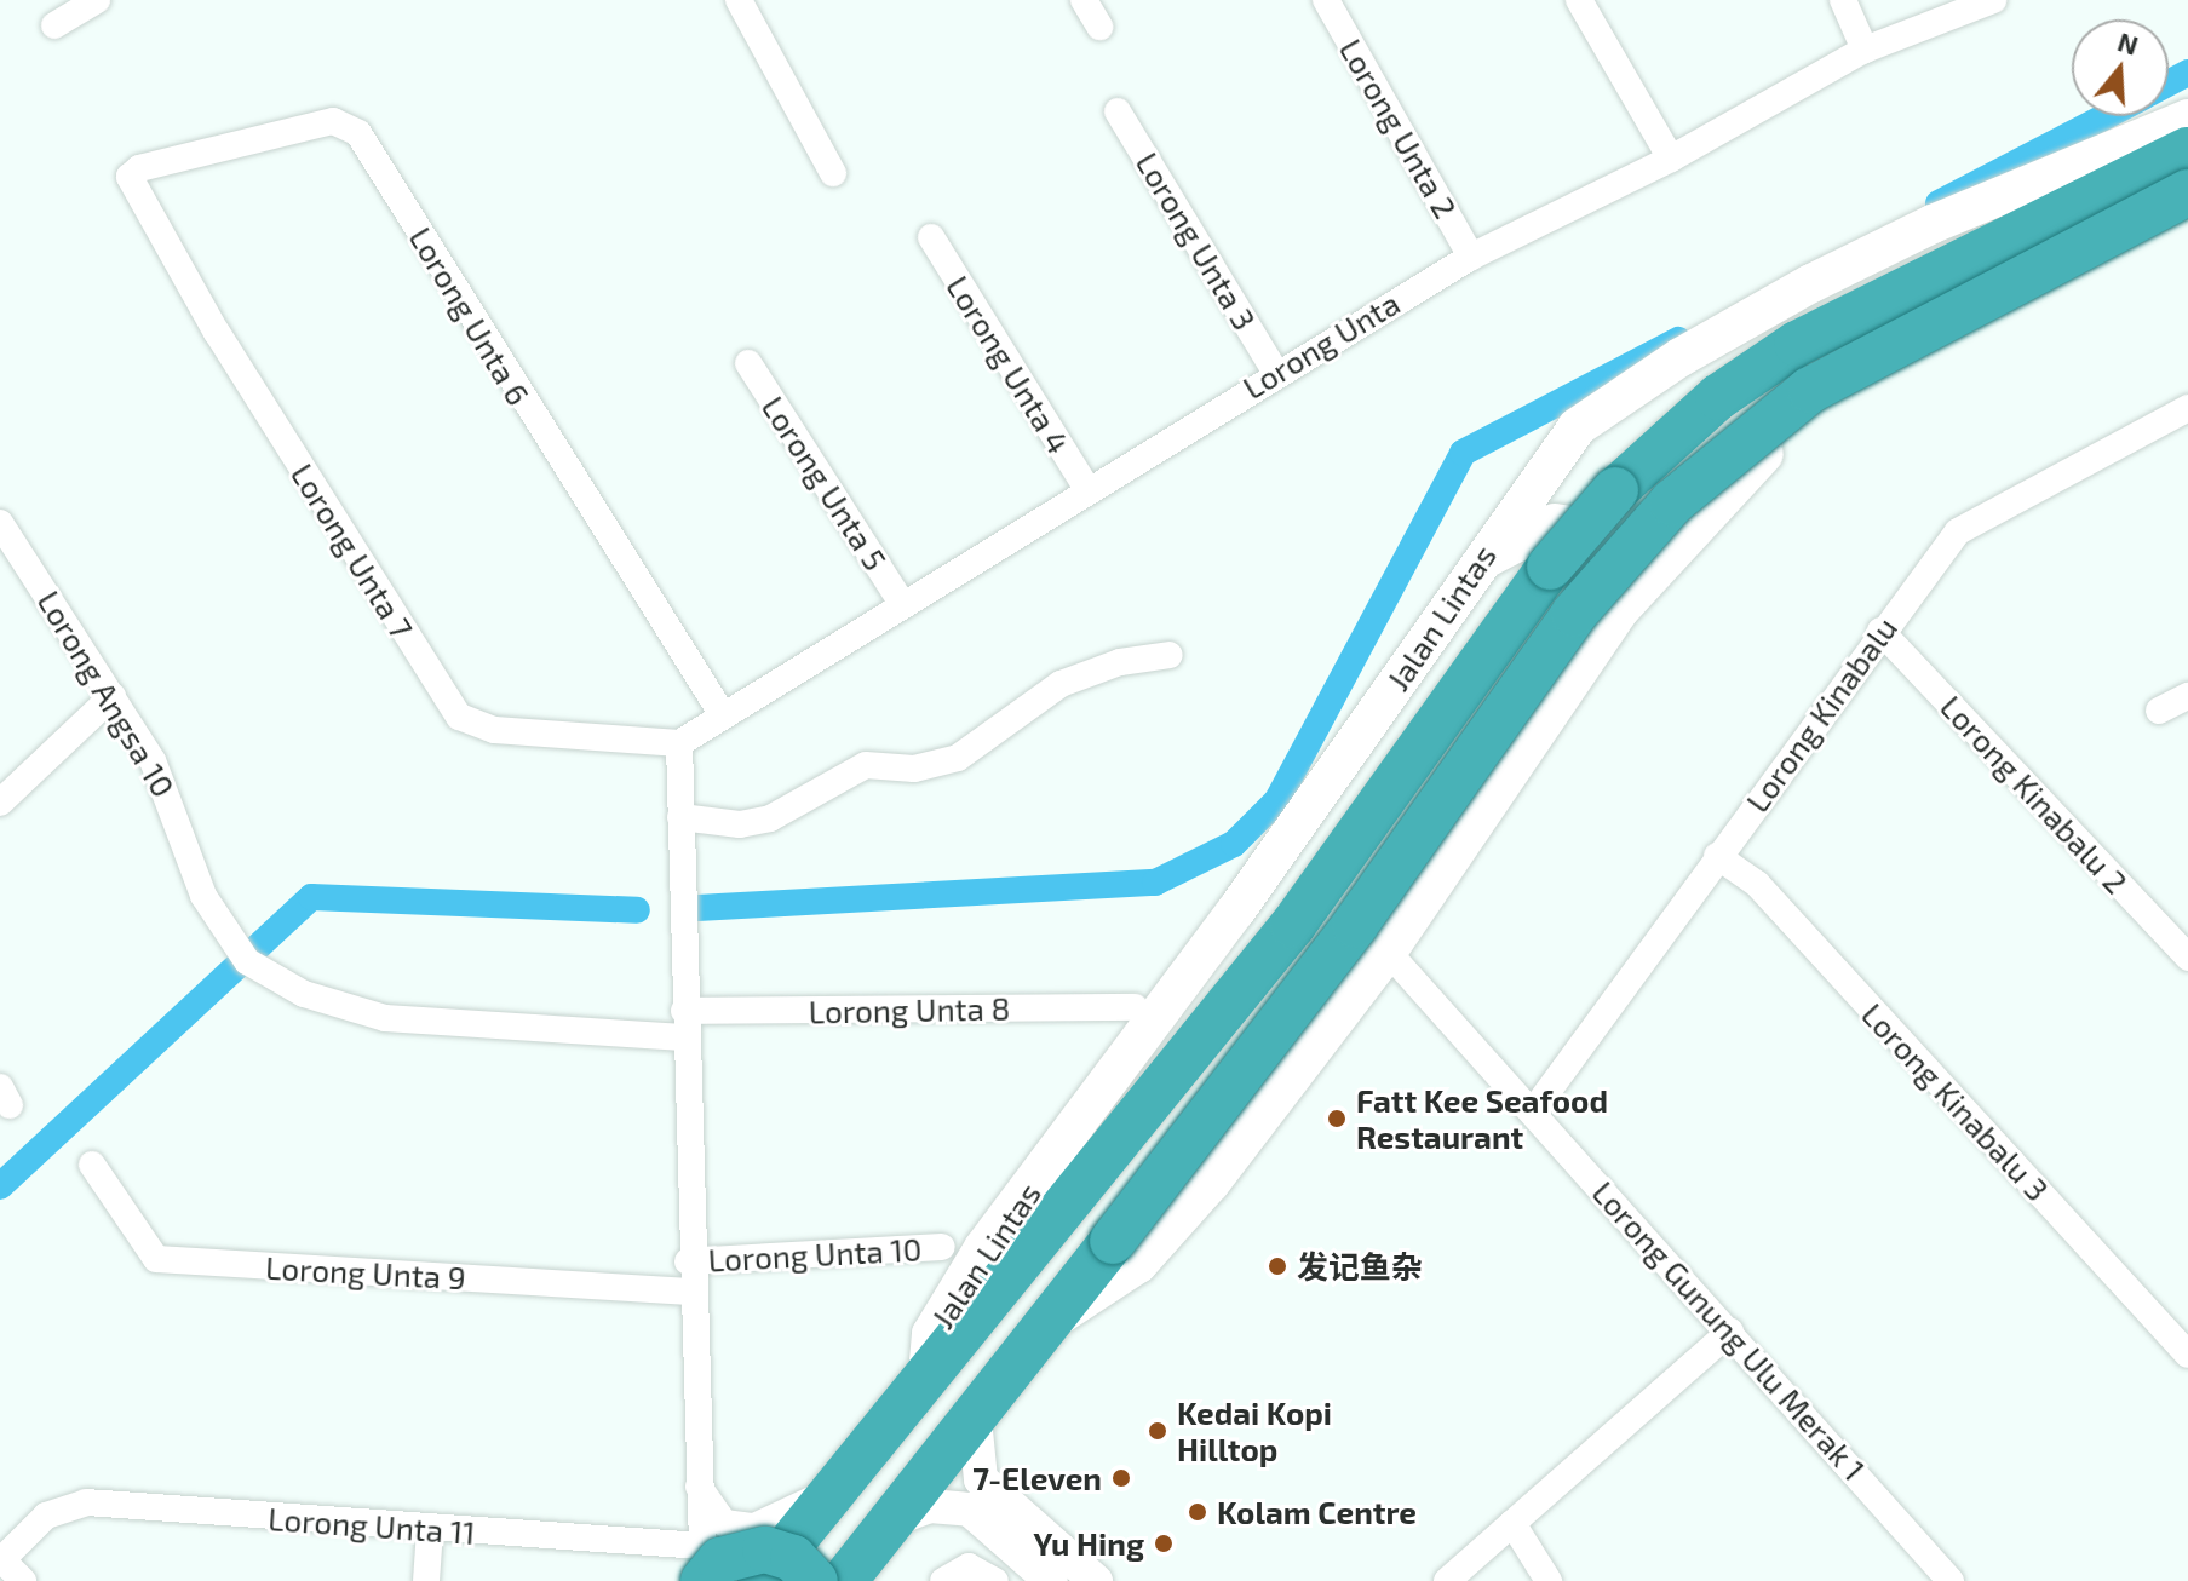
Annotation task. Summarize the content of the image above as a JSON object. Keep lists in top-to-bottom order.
{
  "streets": {
    "highway": ["Jalan Lintas"],
    "street": [
      "Lorong Unta 2",
      "Lorong Unta 3",
      "Lorong Unta 6",
      "Lorong Unta",
      "Lorong Unta 4",
      "Lorong Unta 5",
      "Lorong Unta 7",
      "Lorong Angsa 10",
      "Lorong Kinabalu",
      "Lorong Kinabalu 2",
      "Lorong Unta 8",
      "Lorong Kinabalu 3",
      "Lorong Unta 10",
      "Lorong Unta 9",
      "Lorong Gunung Ulu Merak 1",
      "Lorong Unta 11"
    ]
  },
  "crossings": [
    ["Lorong Unta 2", "Lorong Unta"],
    ["Lorong Unta 3", "Lorong Unta"],
    ["Lorong Unta 6", "Lorong Unta"],
    ["Lorong Unta 6", "Lorong Unta 7"],
    ["Lorong Unta", "Lorong Unta 4"],
    ["Lorong Unta", "Lorong Unta 5"],
    ["Lorong Unta", "Lorong Unta 7"],
    ["Lorong Angsa 10", "Lorong Unta 8"],
    ["Lorong Kinabalu", "Lorong Kinabalu 2"],
    ["Lorong Kinabalu", "Lorong Kinabalu 3"],
    ["Lorong Kinabalu", "Lorong Gunung Ulu Merak 1"]
  ],
  "places": [
    "Fatt Kee Seafood Restaurant",
    "发记鱼杂",
    "Kedai Kopi Hilltop",
    "7-Eleven",
    "Kolam Centre",
    "Yu Hing"
  ],
  "north": "top"
}
